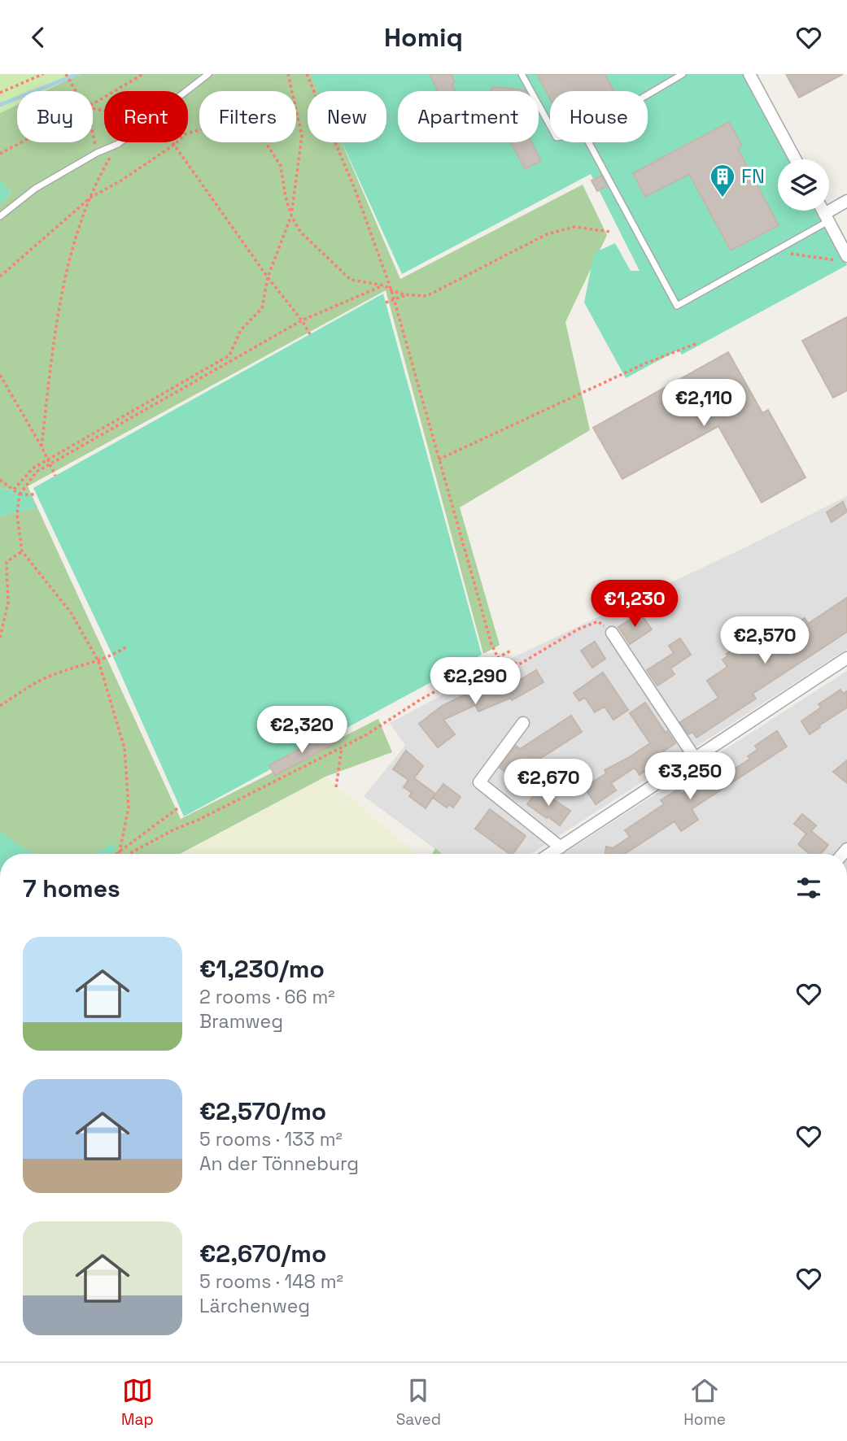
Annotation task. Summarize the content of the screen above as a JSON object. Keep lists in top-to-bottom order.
{
  "places": {
    "building": ["FN"]
  },
  "page": {
    "header": "Homiq",
    "chip": [
      "Buy",
      "Rent",
      "Filters",
      "New",
      "Apartment",
      "House"
    ],
    "price": [
      "€2,110",
      "€1,230",
      "€2,570",
      "€2,290",
      "€2,320",
      "€3,250",
      "€2,670"
    ],
    "heading": "7 homes",
    "list": [
      {
        "name": "€1,230/mo",
        "note": "2 rooms · 66 m² · Bramweg"
      },
      {
        "name": "€2,570/mo",
        "note": "5 rooms · 133 m² · An der Tönneburg"
      },
      {
        "name": "€2,670/mo",
        "note": "5 rooms · 148 m² · Lärchenweg"
      }
    ],
    "tabs": ["Map", "Saved", "Home"]
  }
}
